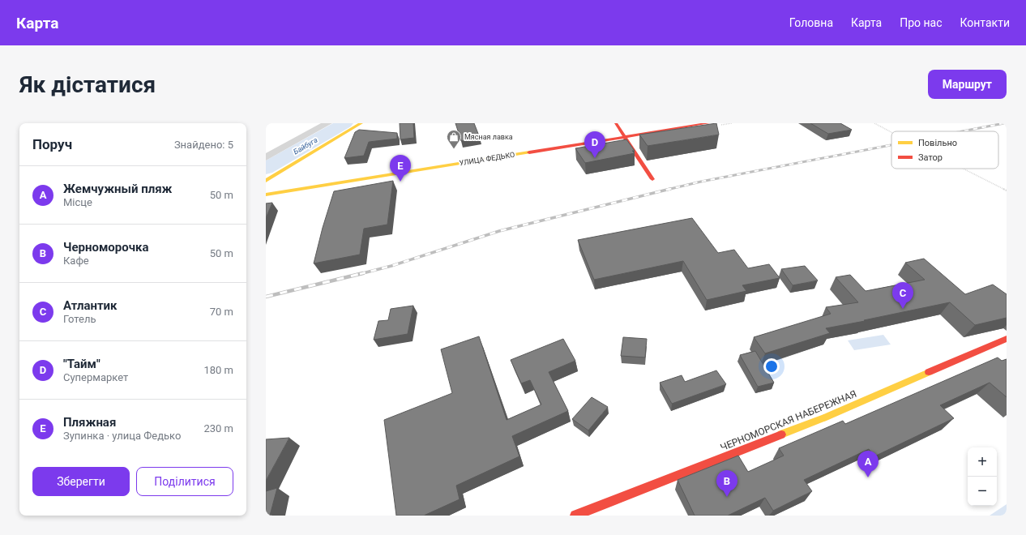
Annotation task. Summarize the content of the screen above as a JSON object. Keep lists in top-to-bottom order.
{
  "streets": {
    "street": ["УЛИЦА ФЕДЬКО", "ЧЕРНОМОРСКАЯ НАБЕРЕЖНАЯ"]
  },
  "water": ["Байбуга"],
  "places": {
    "shop": ["Мясная лавка"]
  },
  "legend": ["Повільно", "Затор"],
  "page": {
    "header": "Карта",
    "nav": [
      "Головна",
      "Карта",
      "Про нас",
      "Контакти"
    ],
    "buttons": [
      "Маршрут",
      ["Зберегти", "Поділитися"]
    ],
    "title": "Як дістатися",
    "heading": ["Поруч", "Знайдено: 5"],
    "pins": [
      "D",
      "E",
      "C",
      "A",
      "B"
    ],
    "list": [
      {
        "mark": "A",
        "name": "Жемчужный пляж",
        "note": "Місце",
        "value": "50 m"
      },
      {
        "mark": "B",
        "name": "Черноморочка",
        "note": "Кафе",
        "value": "50 m"
      },
      {
        "mark": "C",
        "name": "Атлантик",
        "note": "Готель",
        "value": "70 m"
      },
      {
        "mark": "D",
        "name": "\"Тайм\"",
        "note": "Супермаркет",
        "value": "180 m"
      },
      {
        "mark": "E",
        "name": "Пляжная",
        "note": "Зупинка · улица Федько",
        "value": "230 m"
      }
    ],
    "map_buttons": ["+", "−"]
  }
}
